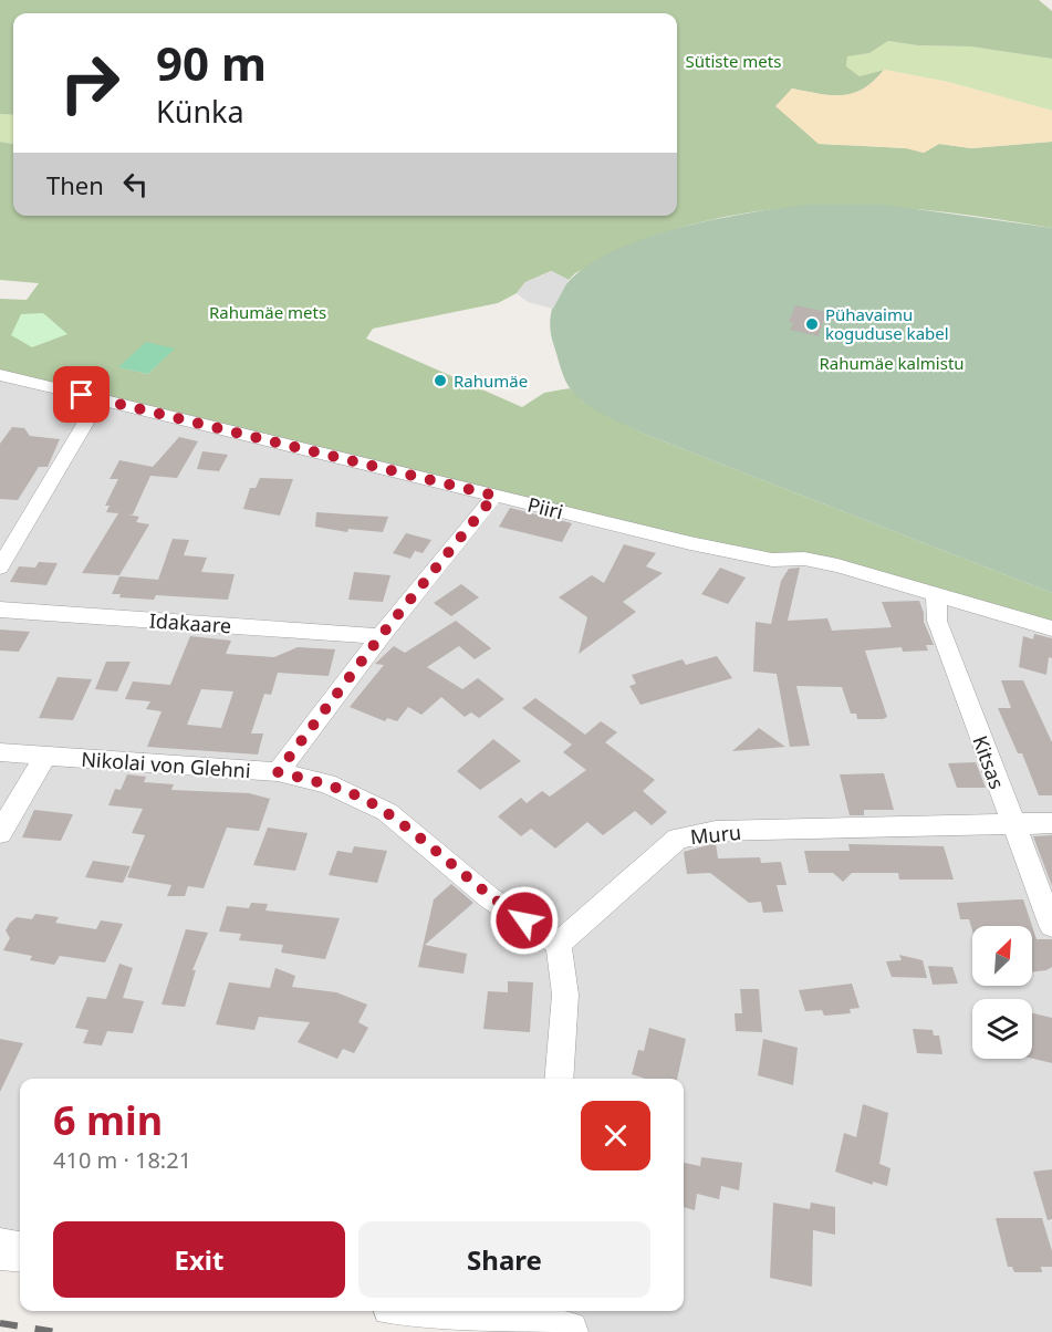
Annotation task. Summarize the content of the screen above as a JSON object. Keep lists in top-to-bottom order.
{
  "streets": {
    "street": [
      "Piiri",
      "Idakaare",
      "Kitsas",
      "Nikolai von Glehni",
      "Muru"
    ]
  },
  "crossings": [
    ["Piiri", "Kitsas"],
    ["Kitsas", "Muru"],
    ["Nikolai von Glehni", "Muru"]
  ],
  "parks": ["Sütiste mets", "Rahumäe mets", "Rahumäe kalmistu"],
  "places": ["Pühavaimu koguduse kabel", "Rahumäe"],
  "north": "top right",
  "page": {
    "turn": ["90 m", "Künka"],
    "then": "Then",
    "heading": ["6 min", "410 m · 18:21"],
    "buttons": ["Exit", "Share"]
  }
}
